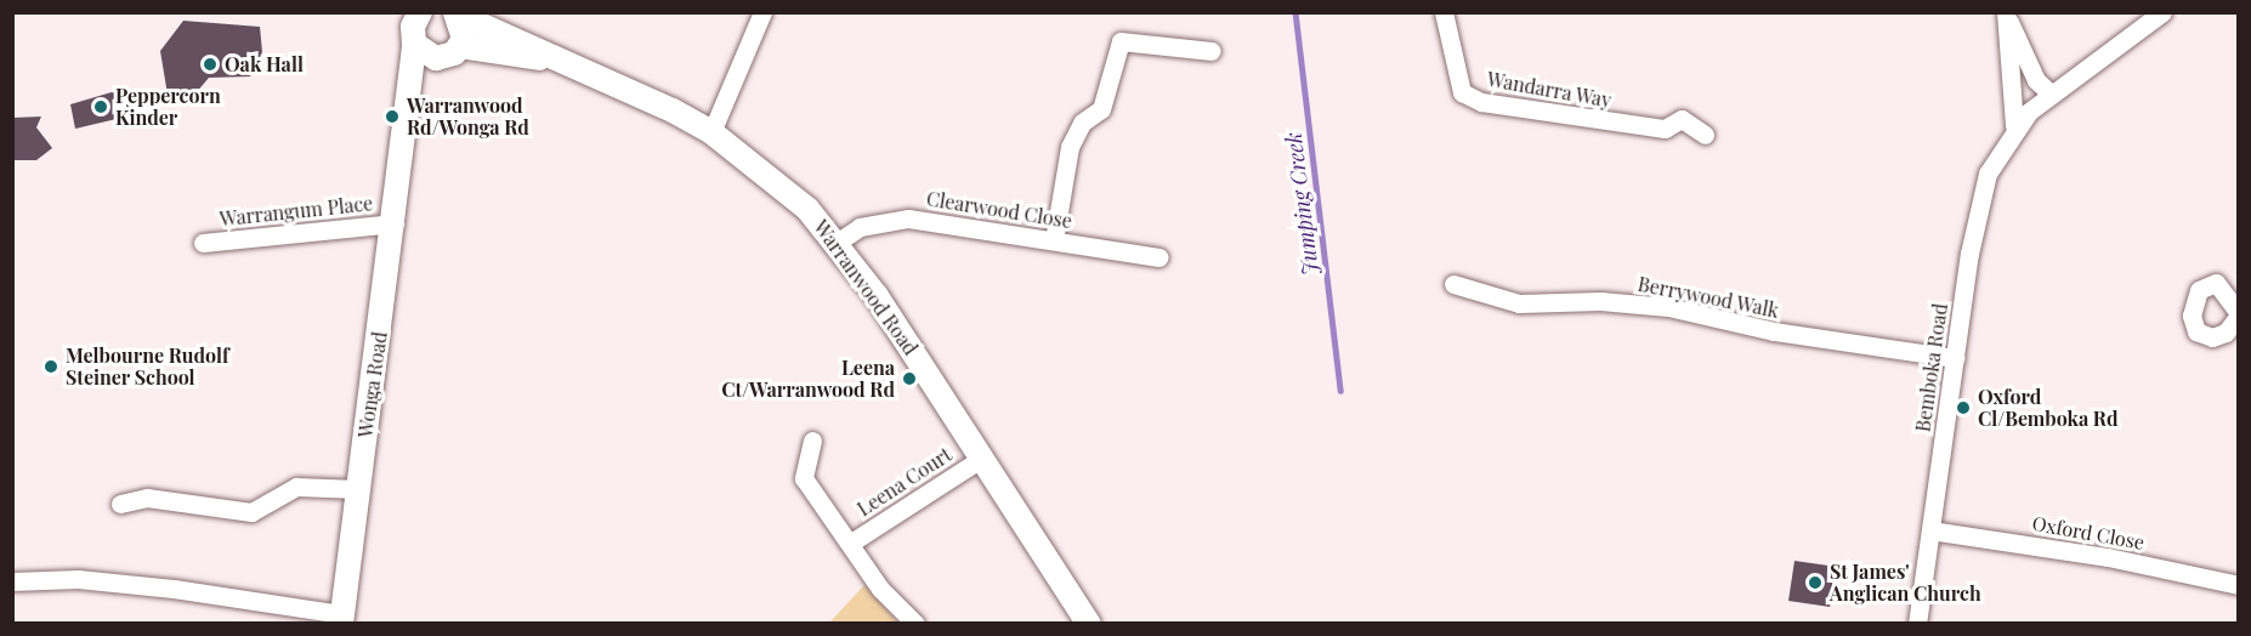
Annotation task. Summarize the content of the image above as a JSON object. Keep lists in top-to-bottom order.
{
  "streets": {
    "main road": ["Warranwood Road", "Wonga Road"],
    "street": [
      "Wandarra Way",
      "Clearwood Close",
      "Warrangum Place",
      "Berrywood Walk",
      "Bemboka Road",
      "Leena Court",
      "Oxford Close"
    ]
  },
  "crossings": [
    ["Clearwood Close", "Warranwood Road"],
    ["Warrangum Place", "Wonga Road"],
    ["Warranwood Road", "Leena Court"],
    ["Berrywood Walk", "Bemboka Road"],
    ["Bemboka Road", "Oxford Close"]
  ],
  "water": ["Jumping Creek"],
  "places": [
    "Oak Hall",
    "Peppercorn Kinder",
    "Warranwood Rd/Wonga Rd",
    "Melbourne Rudolf Steiner School",
    "Leena Ct/Warranwood Rd",
    "Oxford Cl/Bemboka Rd",
    "St James' Anglican Church"
  ]
}
